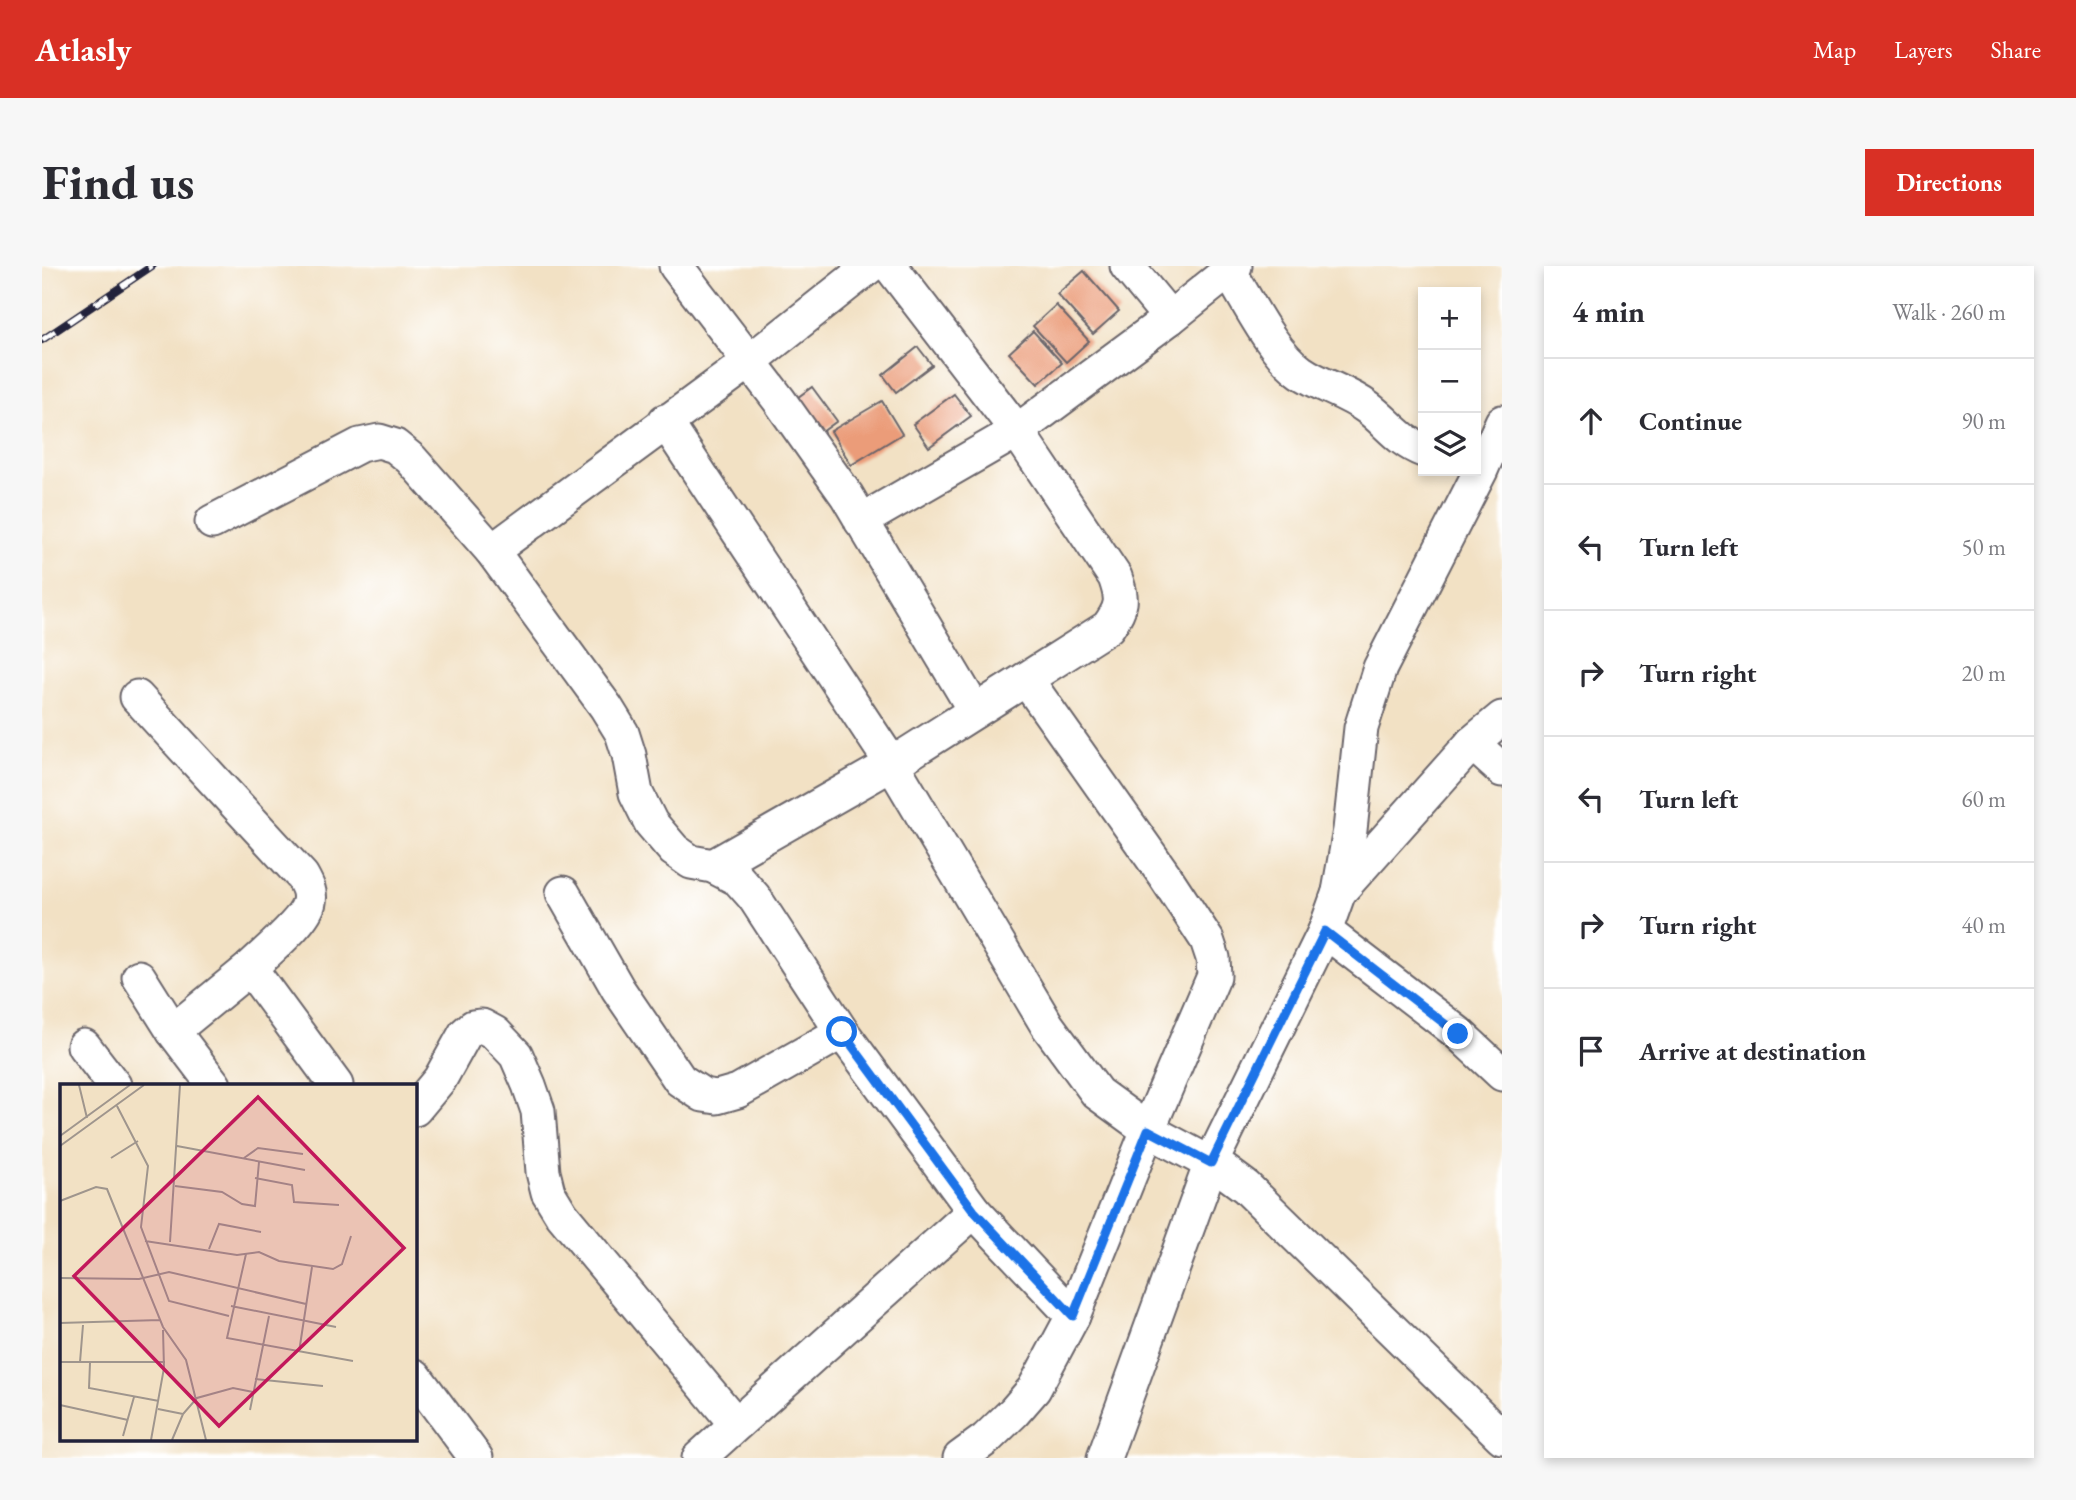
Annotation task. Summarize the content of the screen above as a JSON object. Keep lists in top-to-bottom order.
{
  "page": {
    "header": "Atlasly",
    "nav": ["Map", "Layers", "Share"],
    "buttons": "Directions",
    "title": "Find us",
    "heading": ["4 min", "Walk · 260 m"],
    "map_buttons": ["+", "−"],
    "list": [
      ["Continue", "90 m"],
      ["Turn left", "50 m"],
      ["Turn right", "20 m"],
      ["Turn left", "60 m"],
      ["Turn right", "40 m"],
      "Arrive at destination"
    ]
  }
}
